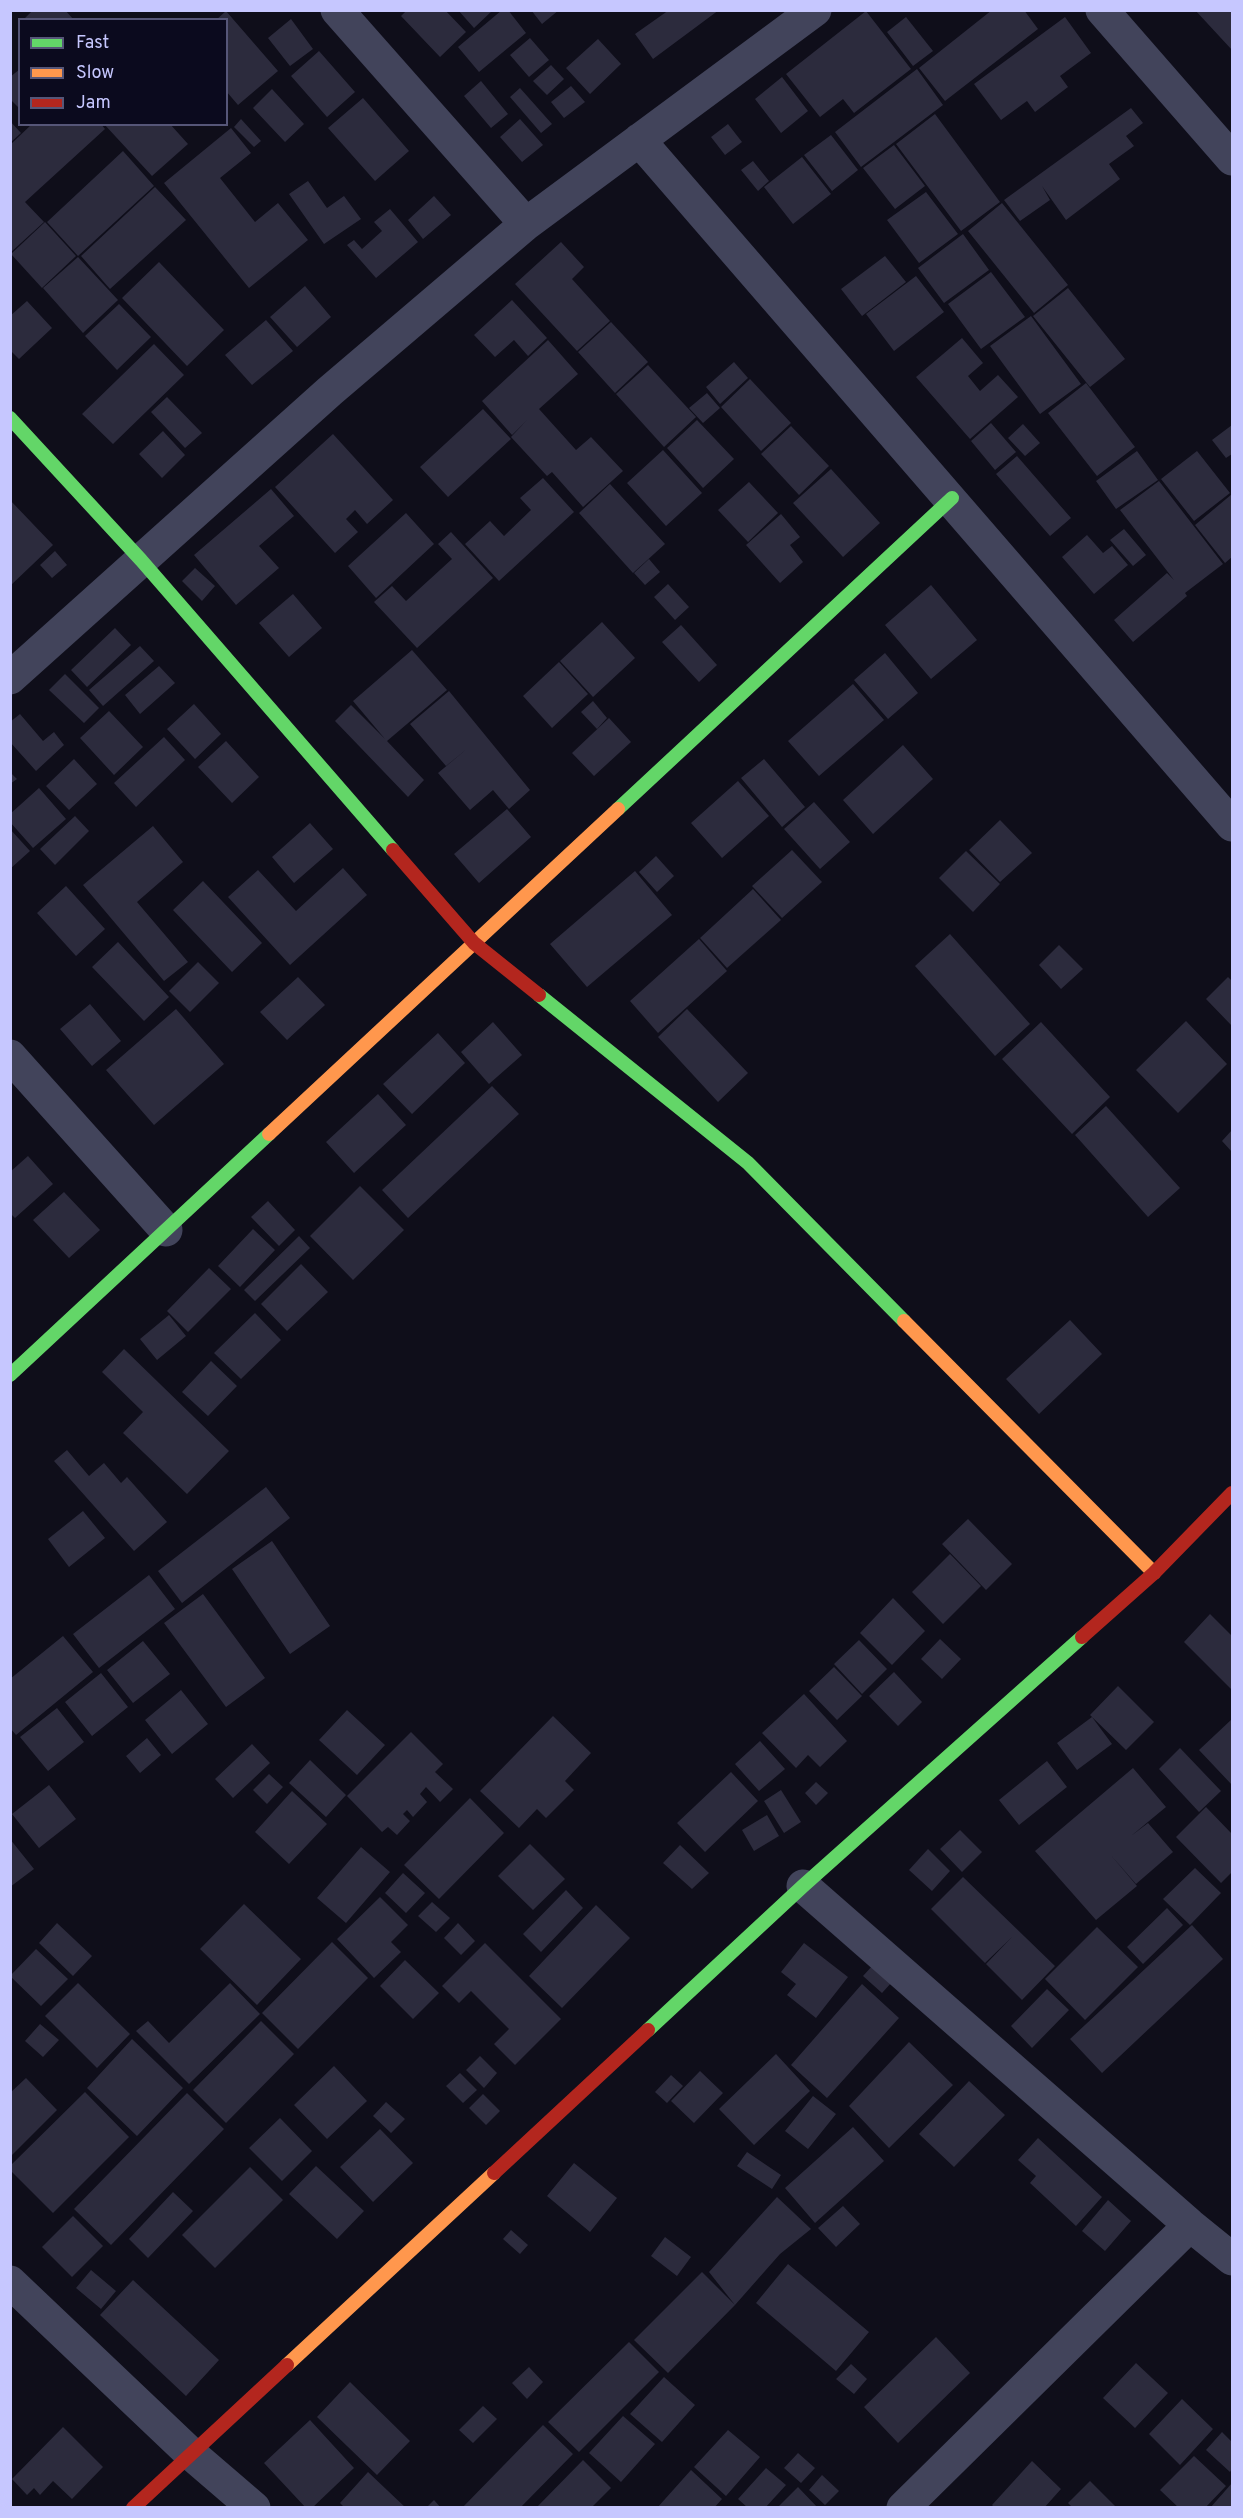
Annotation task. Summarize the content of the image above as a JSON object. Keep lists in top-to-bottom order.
{
  "legend": ["Fast", "Slow", "Jam"]
}
